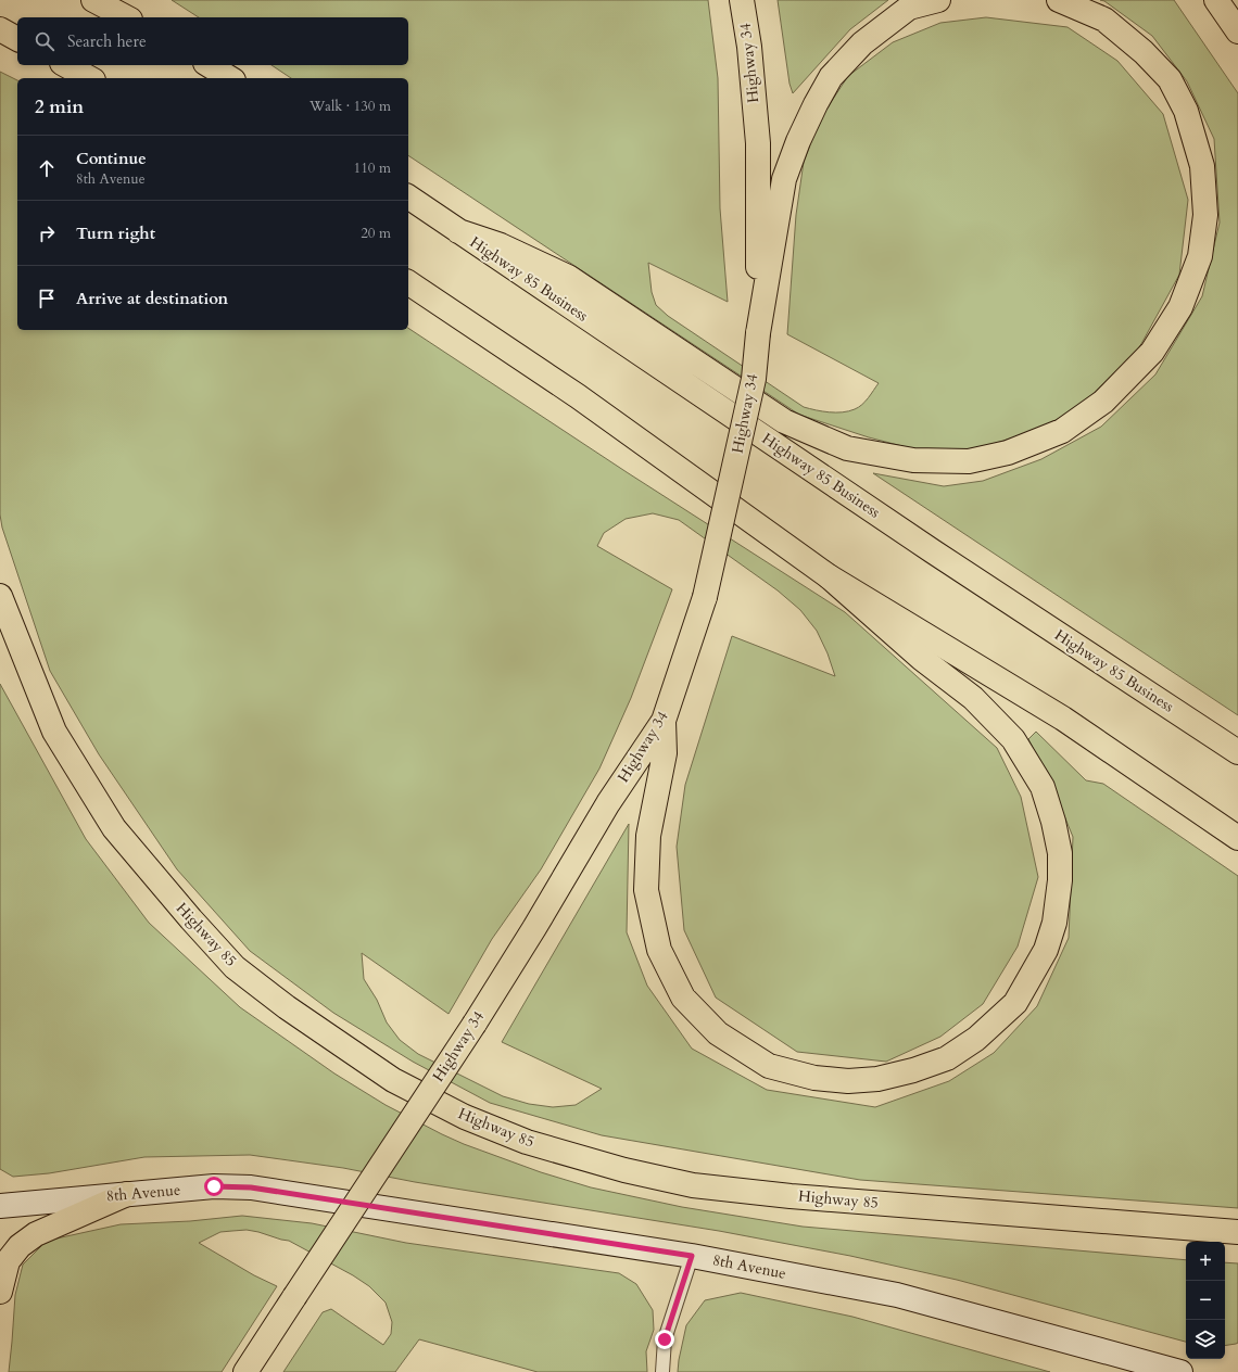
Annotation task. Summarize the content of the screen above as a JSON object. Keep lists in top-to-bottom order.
{
  "streets": {
    "main road": [
      "Highway 34",
      "Highway 85 Business",
      "Highway 85",
      "8th Avenue"
    ]
  },
  "page": {
    "search": "Search here",
    "heading": ["2 min", "Walk · 130 m"],
    "list": [
      ["Continue", "8th Avenue", "110 m"],
      ["Turn right", "20 m"],
      "Arrive at destination"
    ],
    "map_buttons": ["+", "−"]
  }
}
